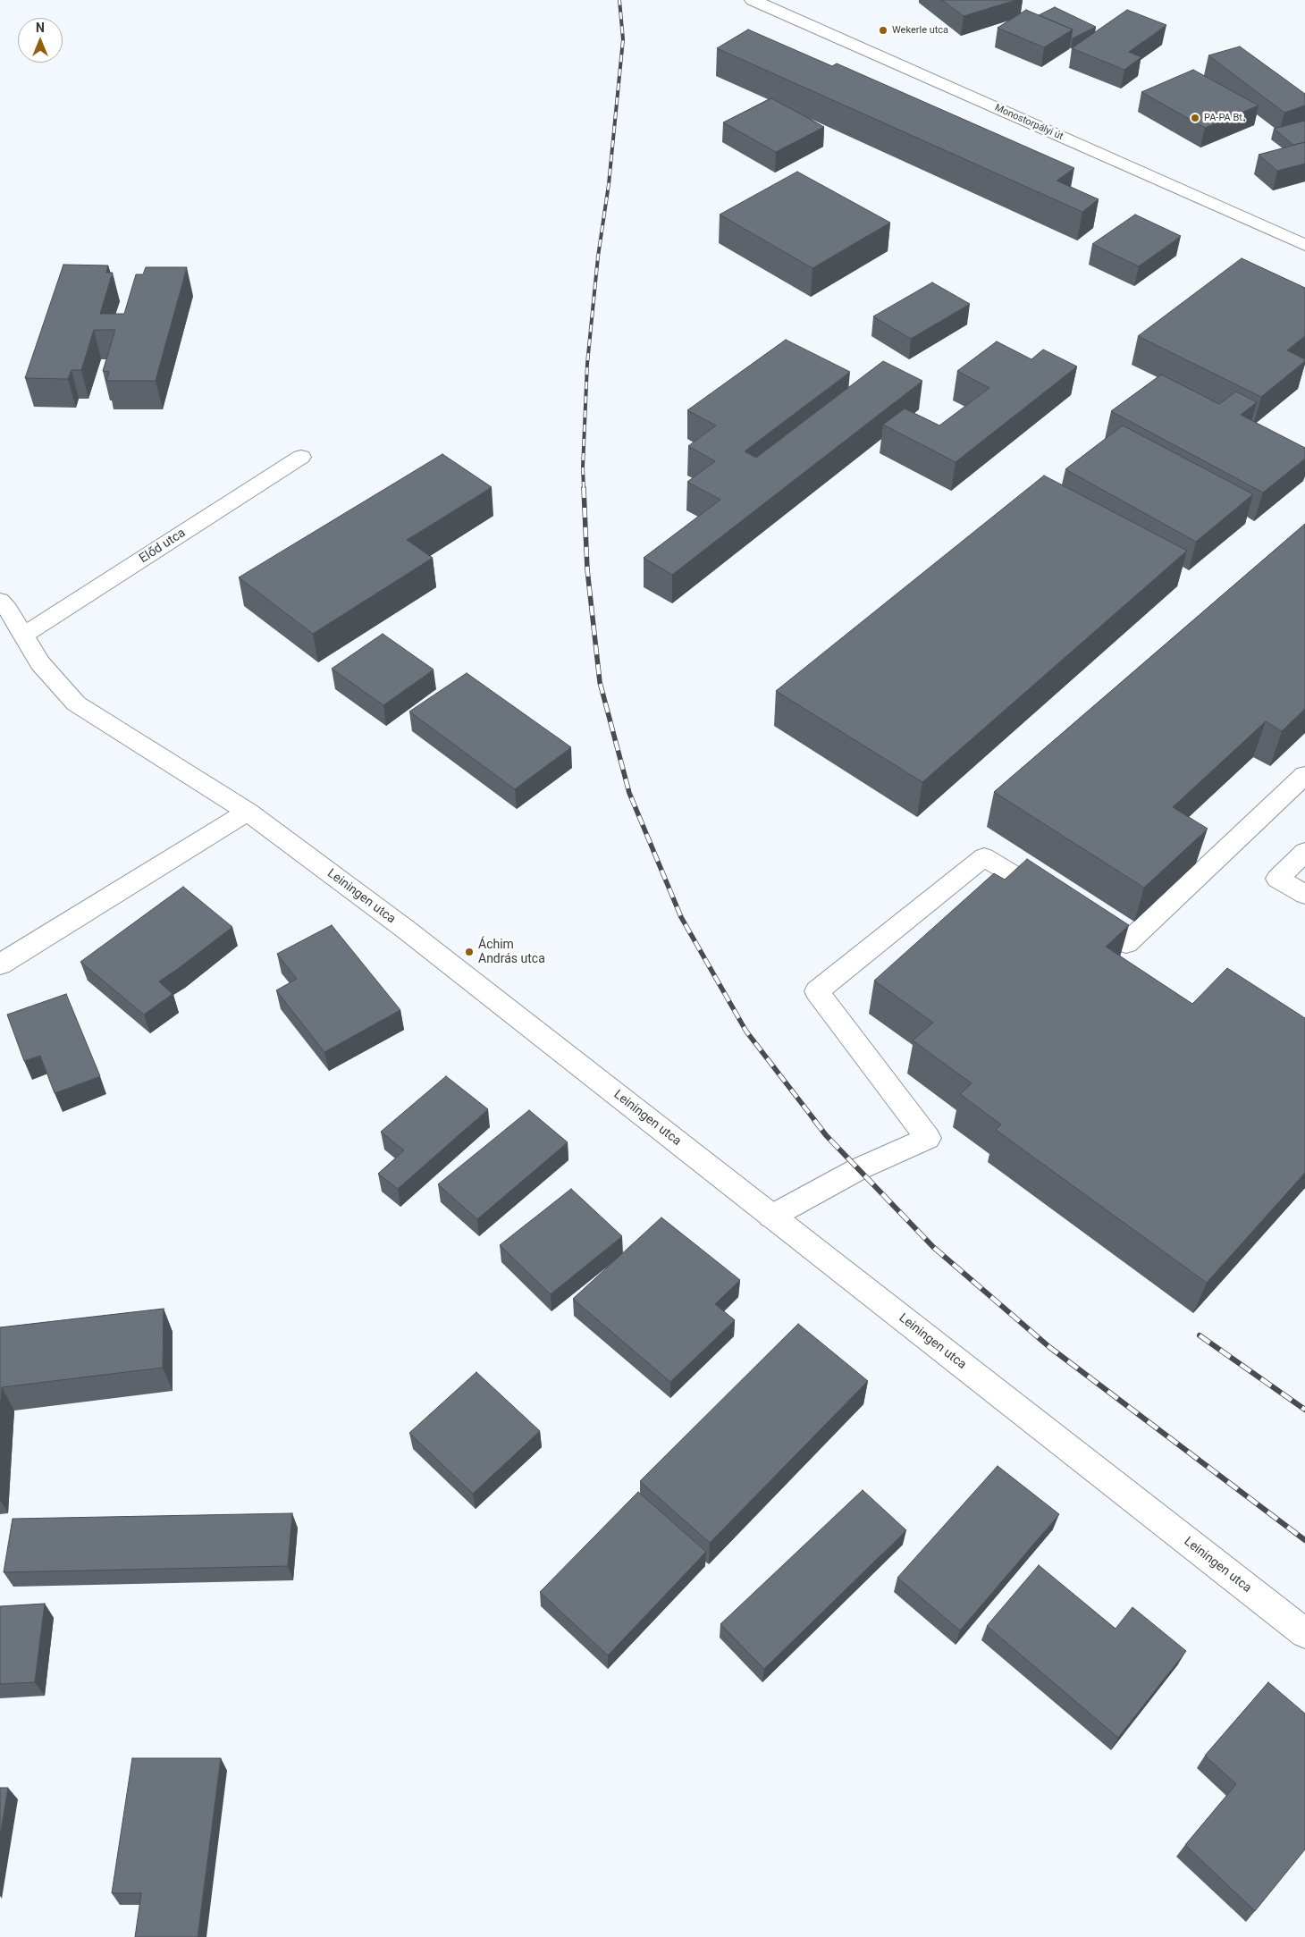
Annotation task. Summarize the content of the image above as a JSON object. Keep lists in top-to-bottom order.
{
  "streets": {
    "street": ["Monostorpályi út", "Előd utca", "Leiningen utca"]
  },
  "crossings": [
    ["Előd utca", "Leiningen utca"]
  ],
  "places": ["Wekerle utca", "PA-PA Bt.", "Áchim András utca"],
  "north": "top"
}
